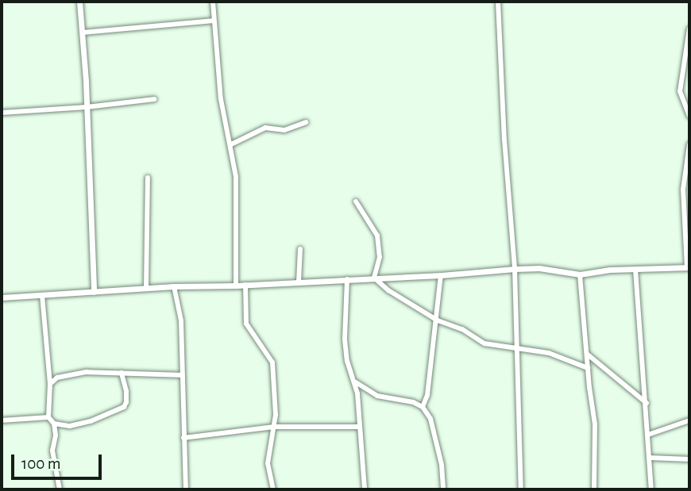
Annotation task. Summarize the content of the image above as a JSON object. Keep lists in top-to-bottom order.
{
  "scale_bar": "100 m"
}
